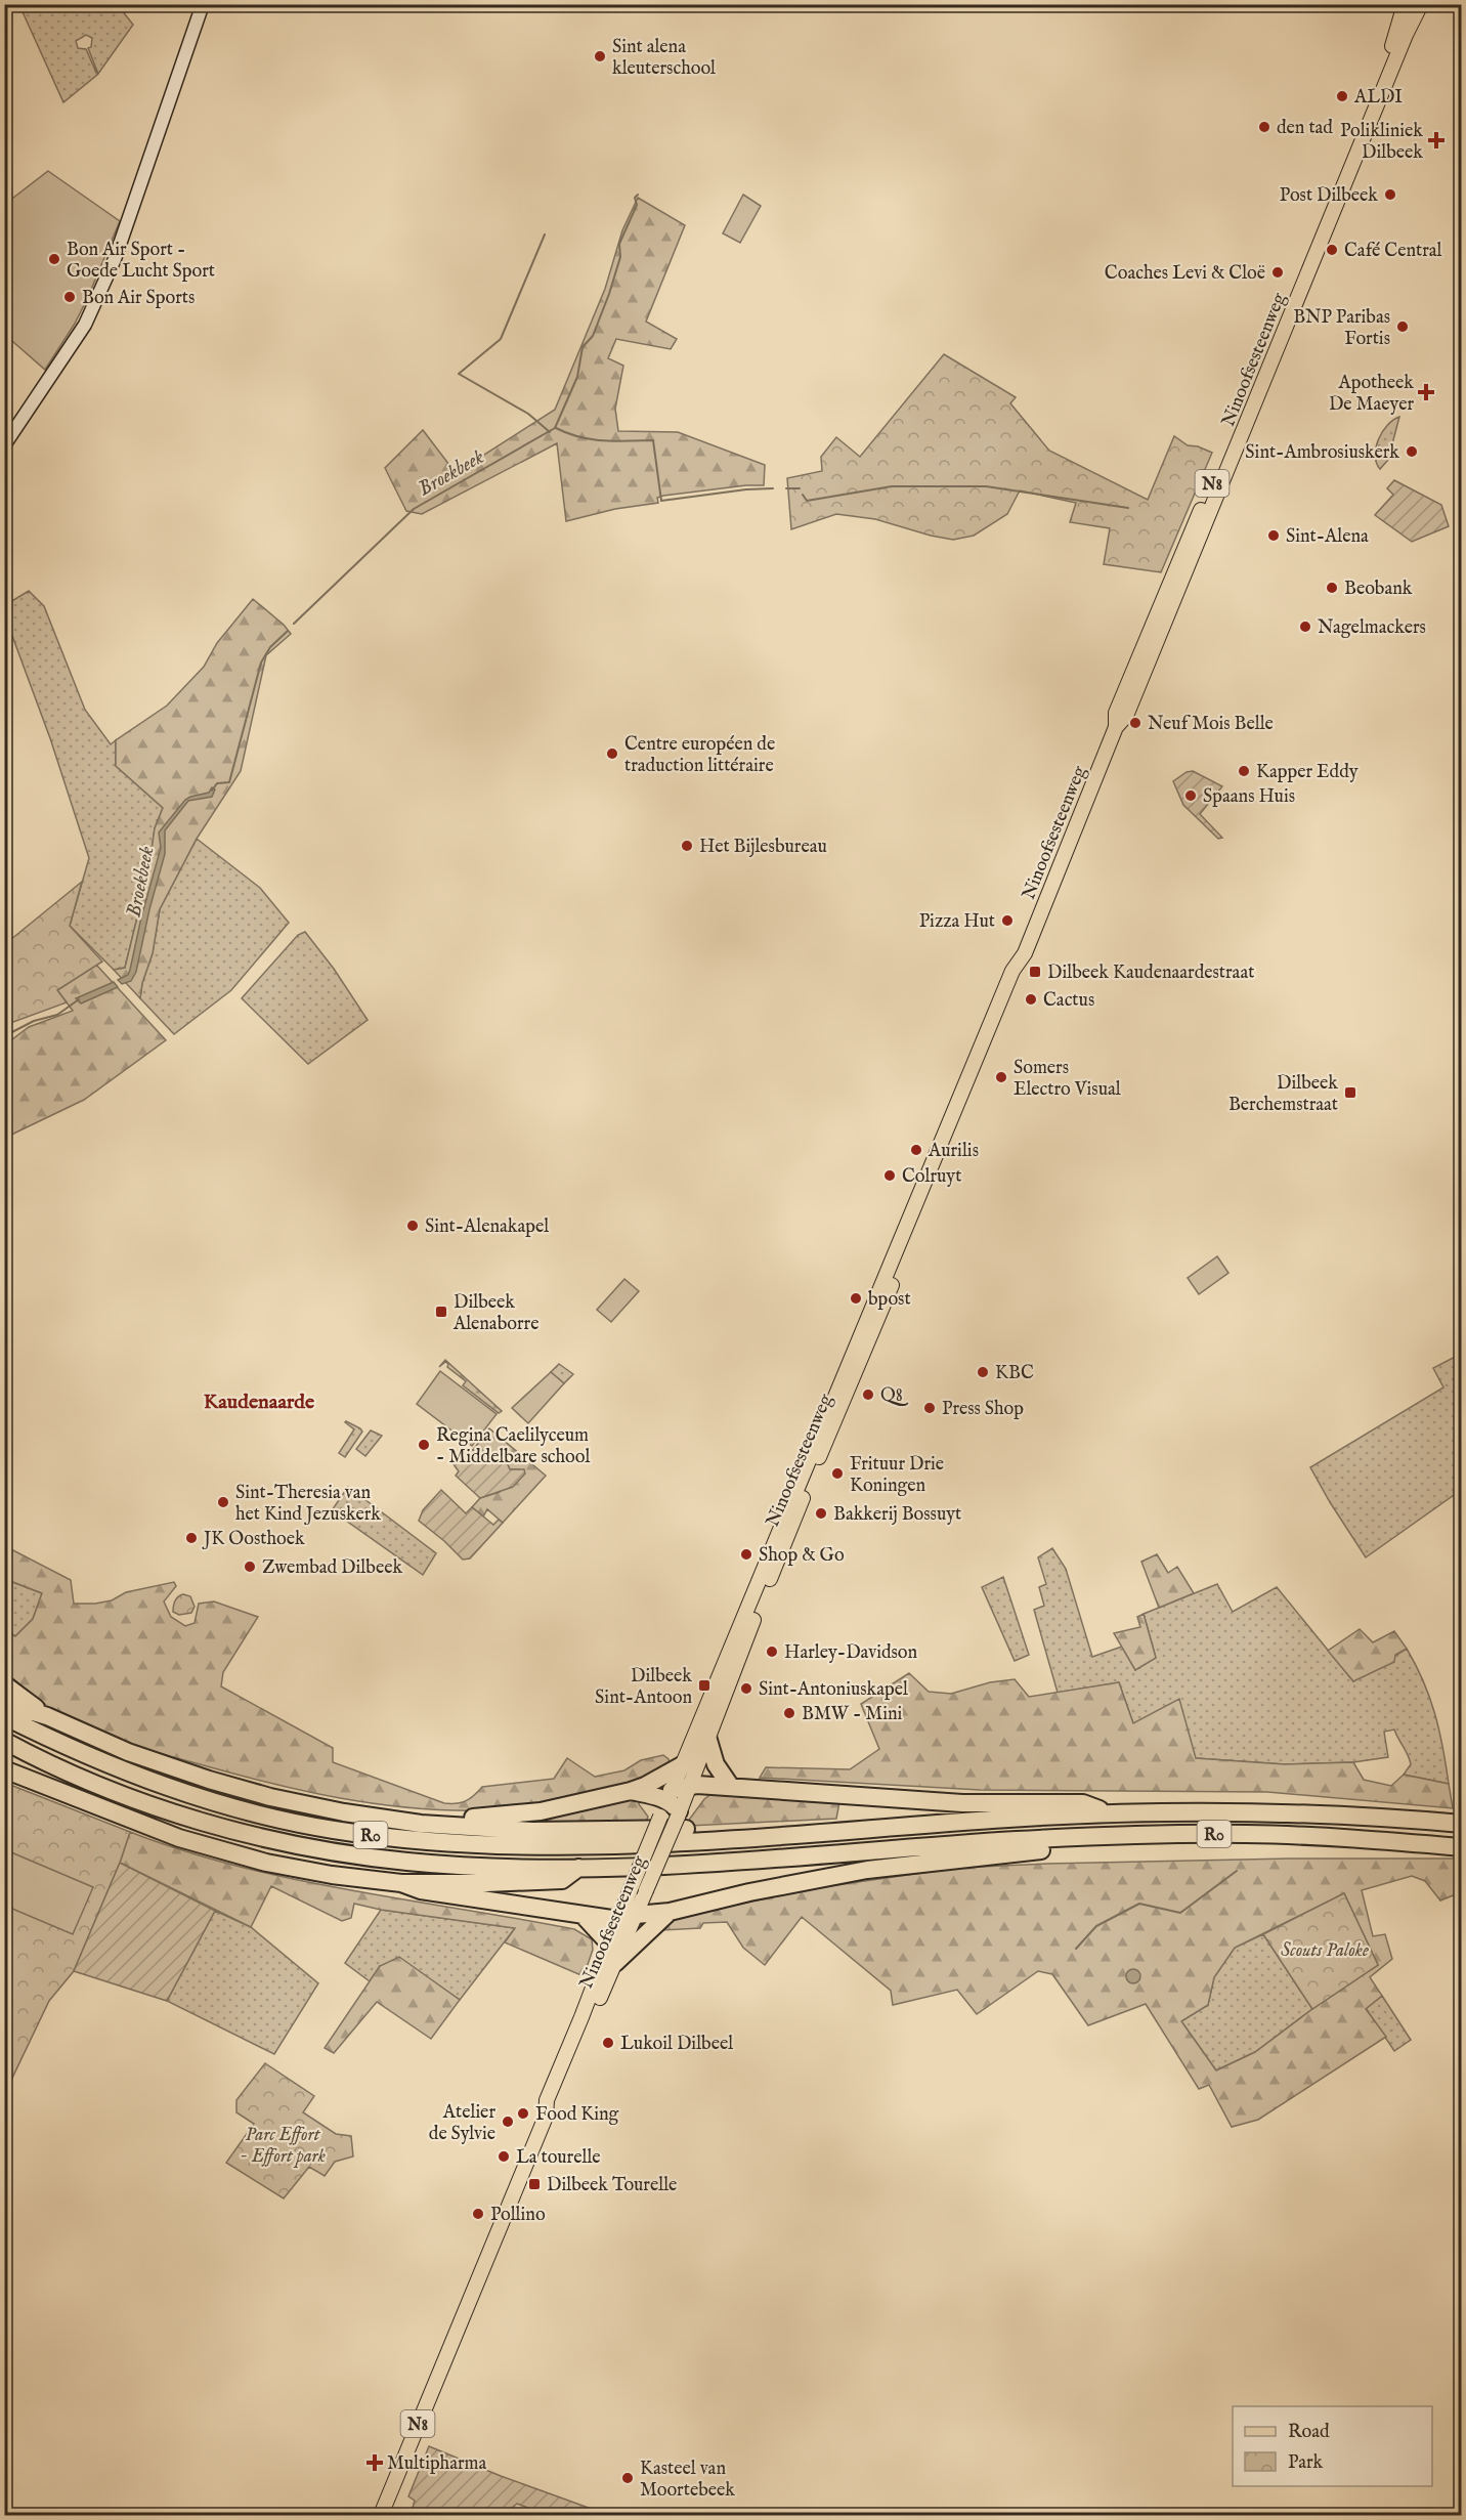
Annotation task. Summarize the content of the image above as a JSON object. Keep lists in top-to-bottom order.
{
  "streets": {
    "highway": ["R0"],
    "main road": ["Ninoofsesteenweg", "N8"]
  },
  "districts": ["Kaudenaarde"],
  "water": ["Broekbeek"],
  "parks": ["Scouts Paloke", "Parc Effort - Effort park"],
  "places": {
    "other": [
      "Sint alena kleuterschool",
      "ALDI",
      "den tad",
      "Post Dilbeek",
      "Café Central",
      "Bon Air Sport - Goede Lucht Sport",
      "Coaches Levi & Cloë",
      "Bon Air Sports",
      "BNP Paribas Fortis",
      "Sint-Ambrosiuskerk",
      "Sint-Alena",
      "Beobank",
      "Nagelmackers",
      "Neuf Mois Belle",
      "Centre européen de traduction littéraire",
      "Kapper Eddy",
      "Spaans Huis",
      "Het Bijlesbureau",
      "Pizza Hut",
      "Cactus",
      "Somers Electro Visual",
      "Aurilis",
      "Colruyt",
      "Sint-Alenakapel",
      "bpost",
      "KBC",
      "Q8",
      "Press Shop",
      "Regina Caelilyceum - Middelbare school",
      "Frituur Drie Koningen",
      "Sint-Theresia van het Kind Jezuskerk",
      "Bakkerij Bossuyt",
      "JK Oosthoek",
      "Shop & Go",
      "Zwembad Dilbeek",
      "Harley-Davidson",
      "Sint-Antoniuskapel",
      "BMW - Mini",
      "Lukoil Dilbeel",
      "Food King",
      "Atelier de Sylvie",
      "La tourelle",
      "Pollino",
      "Kasteel van Moortebeek"
    ],
    "health": ["Polikliniek Dilbeek", "Apotheek De Maeyer", "Multipharma"],
    "transit": [
      "Dilbeek Kaudenaardestraat",
      "Dilbeek Berchemstraat",
      "Dilbeek Alenaborre",
      "Dilbeek Sint-Antoon",
      "Dilbeek Tourelle"
    ]
  },
  "legend": ["Road", "Park"]
}
